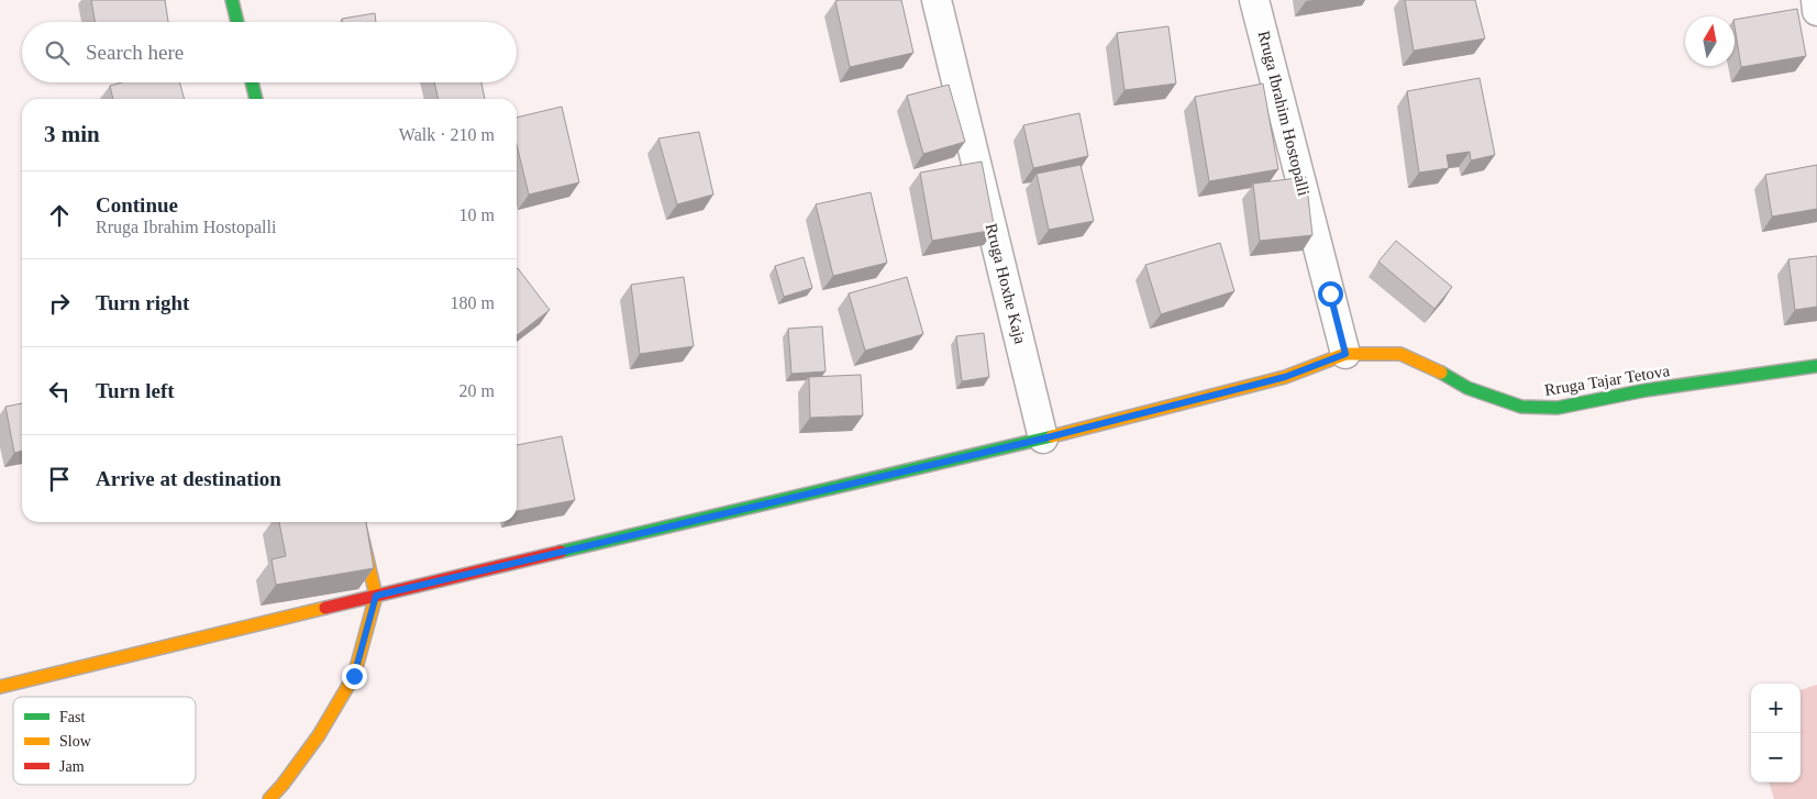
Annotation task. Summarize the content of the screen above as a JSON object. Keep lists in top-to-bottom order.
{
  "streets": {
    "street": ["Rruga Ibrahim Hostopalli", "Rruga Hoxhe Kaja", "Rruga Tajar Tetova"]
  },
  "crossings": [
    ["Rruga Ibrahim Hostopalli", "Rruga Tajar Tetova"]
  ],
  "legend": ["Fast", "Slow", "Jam"],
  "north": "top",
  "page": {
    "search": "Search here",
    "heading": ["3 min", "Walk · 210 m"],
    "list": [
      ["Continue", "Rruga Ibrahim Hostopalli", "10 m"],
      ["Turn right", "180 m"],
      ["Turn left", "20 m"],
      "Arrive at destination"
    ],
    "map_buttons": ["+", "−"]
  }
}
